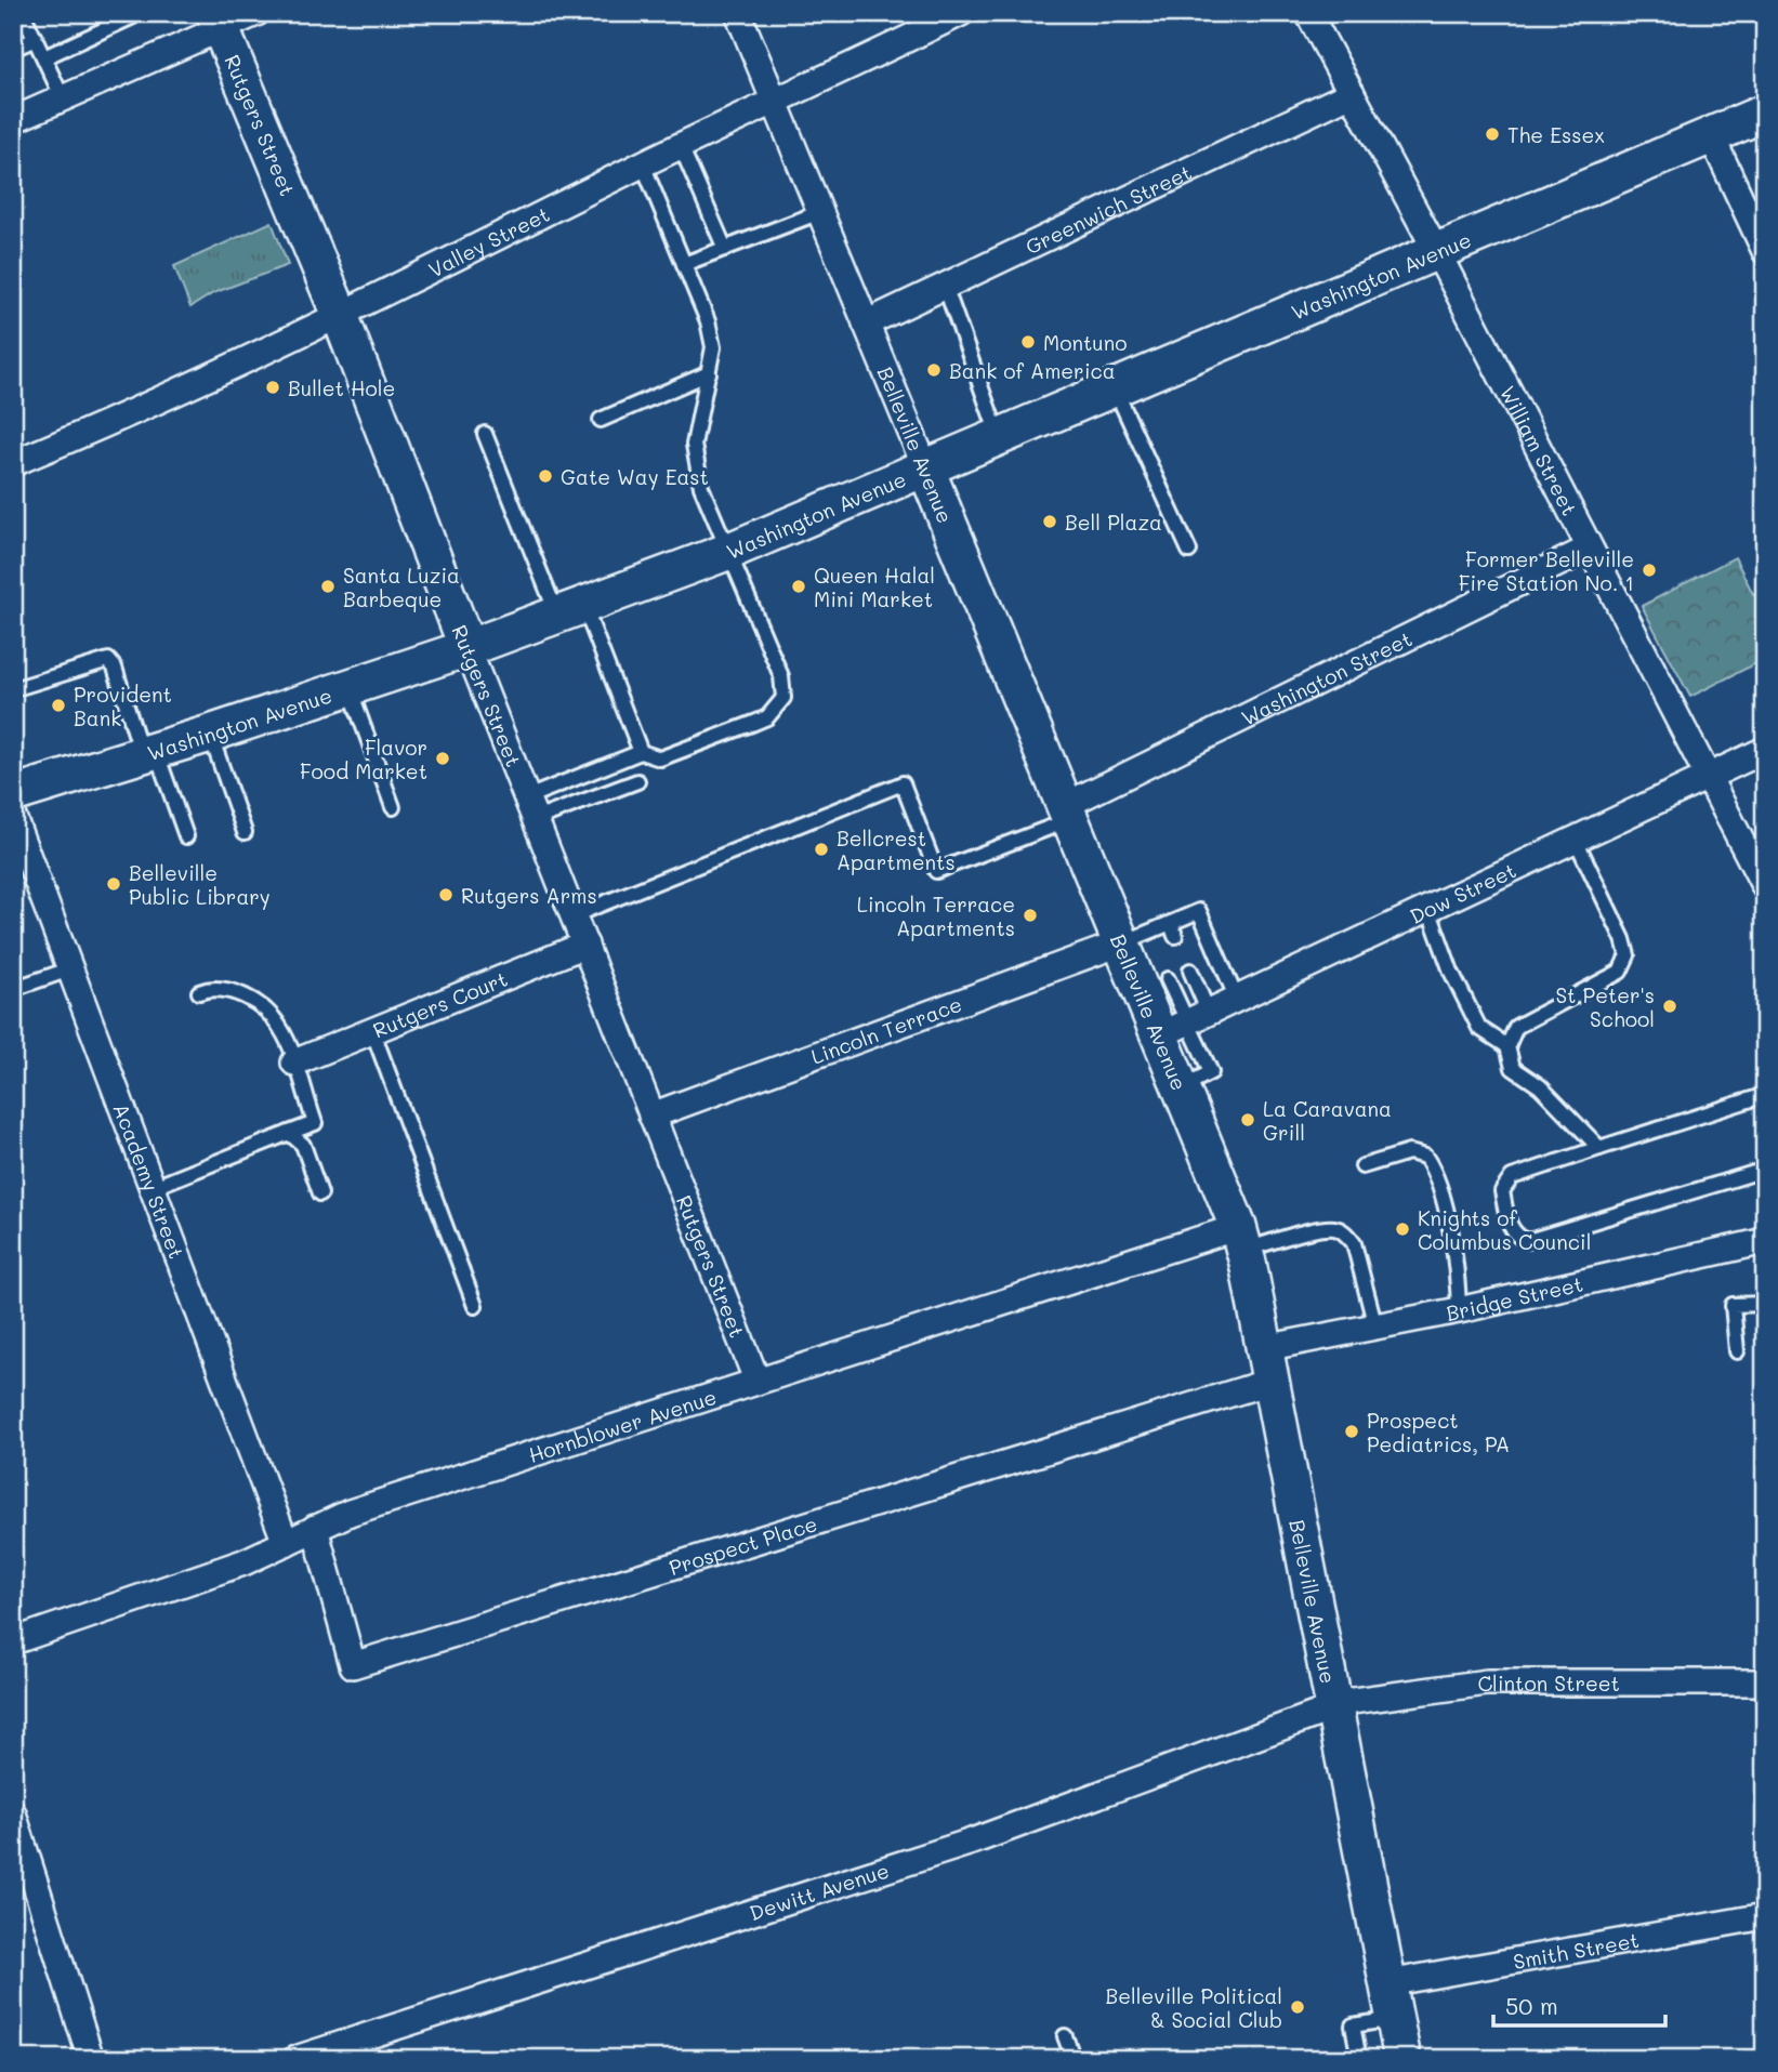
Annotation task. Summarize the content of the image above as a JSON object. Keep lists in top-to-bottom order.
{
  "streets": {
    "main road": ["Rutgers Street", "Washington Avenue", "Belleville Avenue"],
    "street": [
      "Greenwich Street",
      "Valley Street",
      "William Street",
      "Washington Street",
      "Dow Street",
      "Rutgers Court",
      "Lincoln Terrace",
      "Academy Street",
      "Bridge Street",
      "Hornblower Avenue",
      "Prospect Place",
      "Clinton Street",
      "Dewitt Avenue",
      "Smith Street"
    ]
  },
  "crossings": [
    ["Rutgers Street", "Valley Street"],
    ["Rutgers Street", "Washington Avenue"],
    ["Rutgers Street", "Rutgers Court"],
    ["Rutgers Street", "Lincoln Terrace"],
    ["Rutgers Street", "Hornblower Avenue"],
    ["Greenwich Street", "Belleville Avenue"],
    ["Greenwich Street", "William Street"],
    ["Valley Street", "Belleville Avenue"],
    ["Washington Avenue", "Belleville Avenue"],
    ["Washington Avenue", "William Street"],
    ["Belleville Avenue", "Washington Street"],
    ["Belleville Avenue", "Dow Street"],
    ["Belleville Avenue", "Lincoln Terrace"],
    ["Belleville Avenue", "Bridge Street"],
    ["Belleville Avenue", "Hornblower Avenue"],
    ["Belleville Avenue", "Prospect Place"],
    ["Belleville Avenue", "Clinton Street"],
    ["Belleville Avenue", "Dewitt Avenue"],
    ["Belleville Avenue", "Smith Street"],
    ["William Street", "Washington Street"],
    ["William Street", "Dow Street"],
    ["Academy Street", "Hornblower Avenue"],
    ["Bridge Street", "Prospect Place"],
    ["Hornblower Avenue", "Prospect Place"],
    ["Clinton Street", "Dewitt Avenue"]
  ],
  "places": [
    "The Essex",
    "Montuno",
    "Bank of America",
    "Bullet Hole",
    "Gate Way East",
    "Bell Plaza",
    "Former Belleville Fire Station No. 1",
    "Santa Luzia Barbeque",
    "Queen Halal Mini Market",
    "Provident Bank",
    "Flavor Food Market",
    "Bellcrest Apartments",
    "Belleville Public Library",
    "Rutgers Arms",
    "Lincoln Terrace Apartments",
    "St Peter's School",
    "La Caravana Grill",
    "Knights of Columbus Council",
    "Prospect Pediatrics, PA",
    "Belleville Political & Social Club"
  ],
  "scale_bar": "50 m"
}
